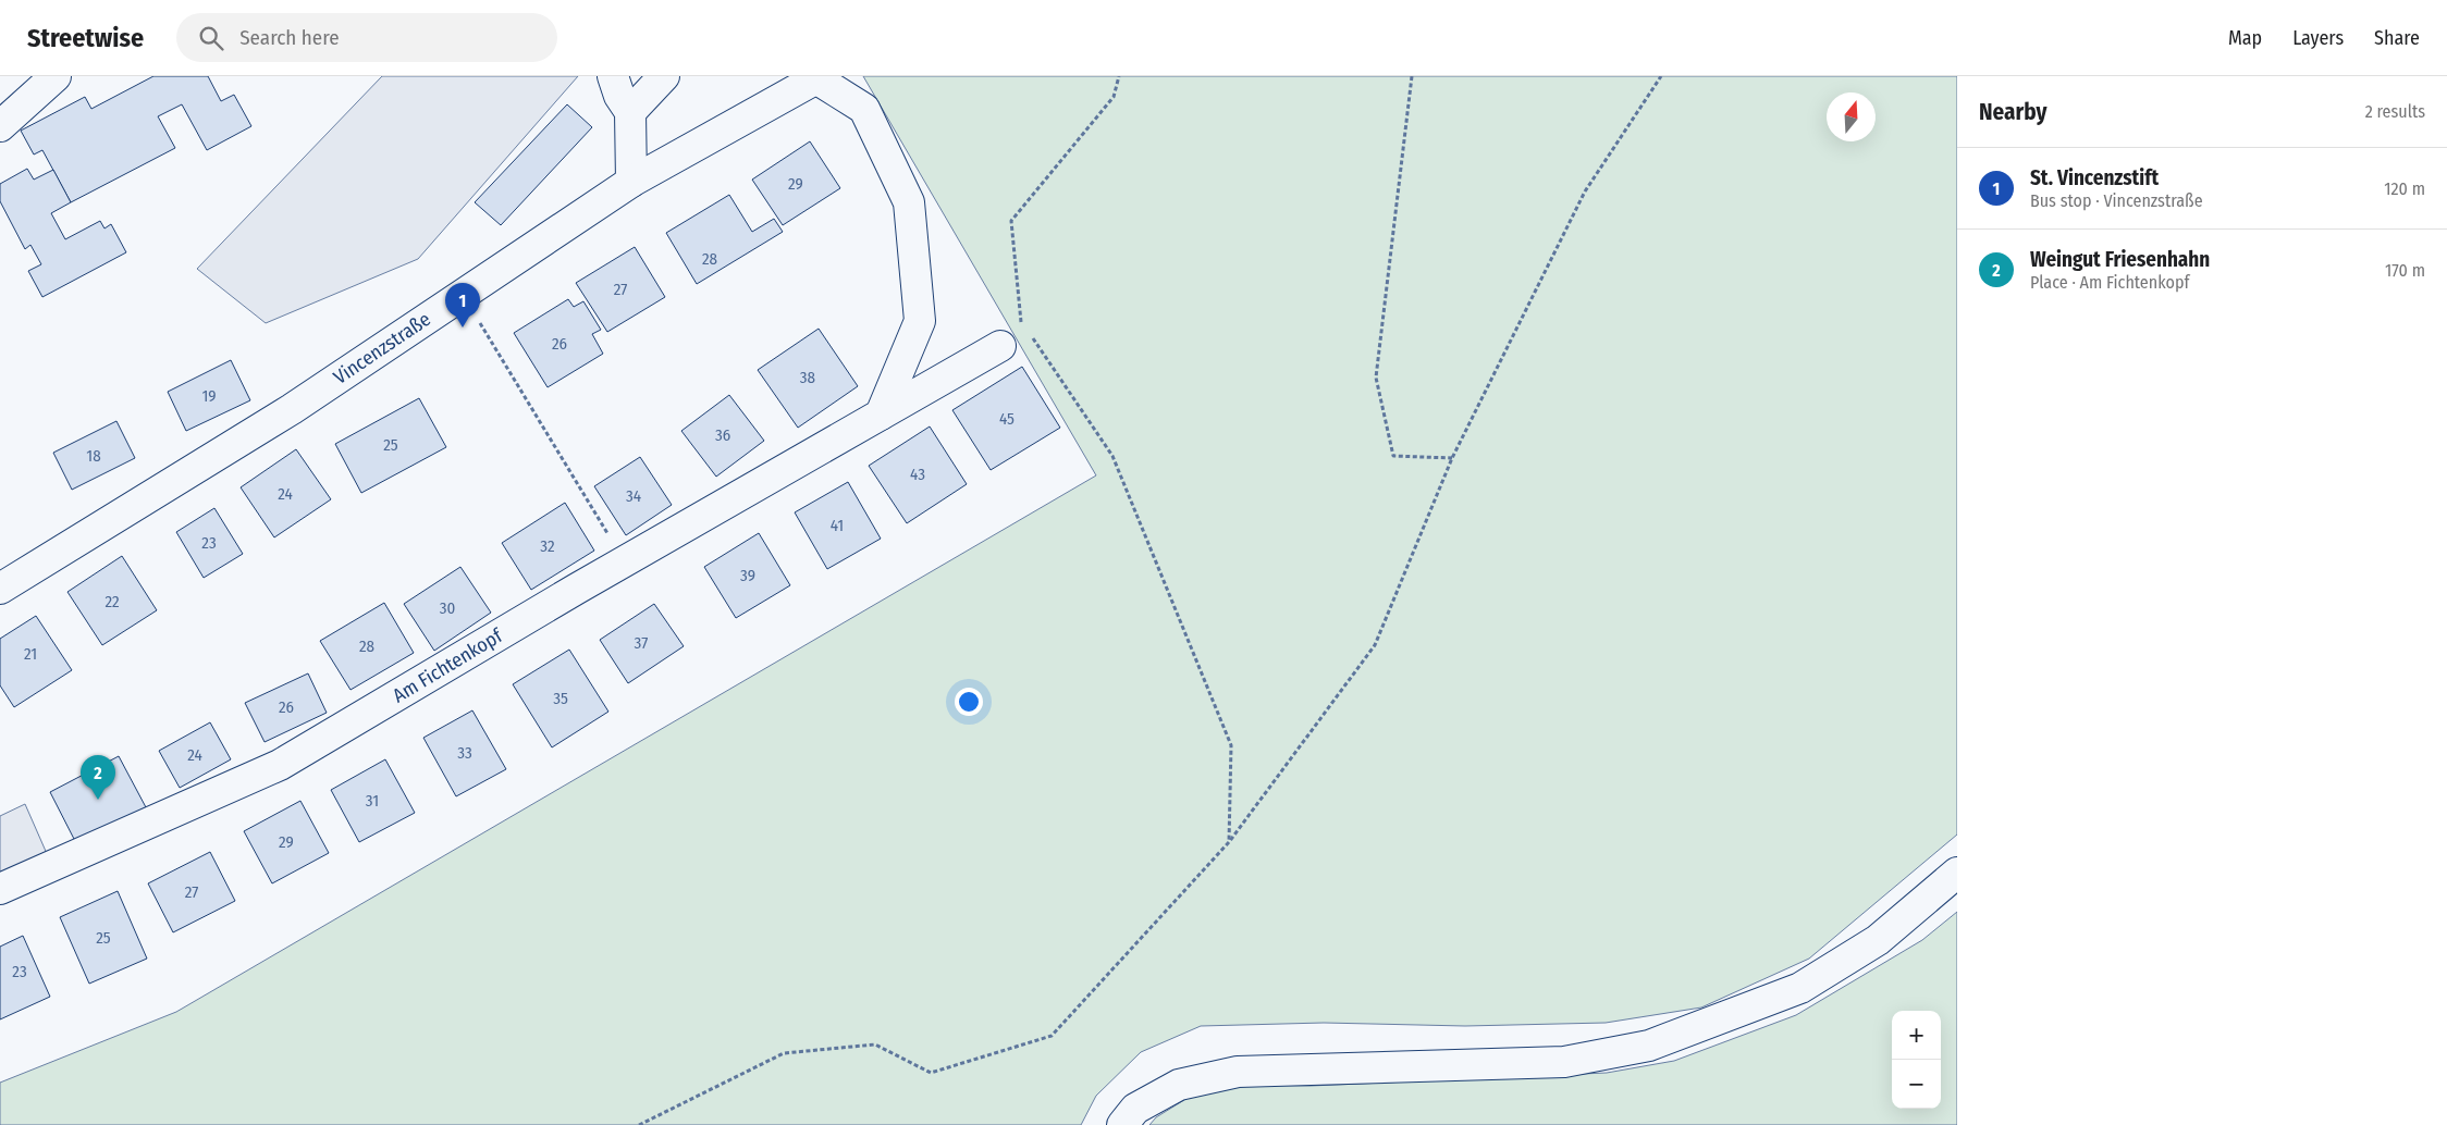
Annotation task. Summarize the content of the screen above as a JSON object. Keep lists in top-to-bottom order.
{
  "streets": {
    "street": ["Vincenzstraße", "Am Fichtenkopf"]
  },
  "house_numbers": [
    "29",
    "28",
    "27",
    "26",
    "38",
    "19",
    "45",
    "36",
    "25",
    "18",
    "43",
    "24",
    "34",
    "41",
    "23",
    "32",
    "39",
    "22",
    "30",
    "37",
    "28",
    "21",
    "35",
    "26",
    "33",
    "24",
    "31",
    "29",
    "27",
    "25",
    "23"
  ],
  "north": "top",
  "page": {
    "header": "Streetwise",
    "search": "Search here",
    "nav": ["Map", "Layers", "Share"],
    "heading": ["Nearby", "2 results"],
    "list": [
      {
        "mark": "1",
        "name": "St. Vincenzstift",
        "note": "Bus stop · Vincenzstraße",
        "value": "120 m"
      },
      {
        "mark": "2",
        "name": "Weingut Friesenhahn",
        "note": "Place · Am Fichtenkopf",
        "value": "170 m"
      }
    ],
    "pins": ["1", "2"],
    "map_buttons": ["+", "−"]
  }
}
